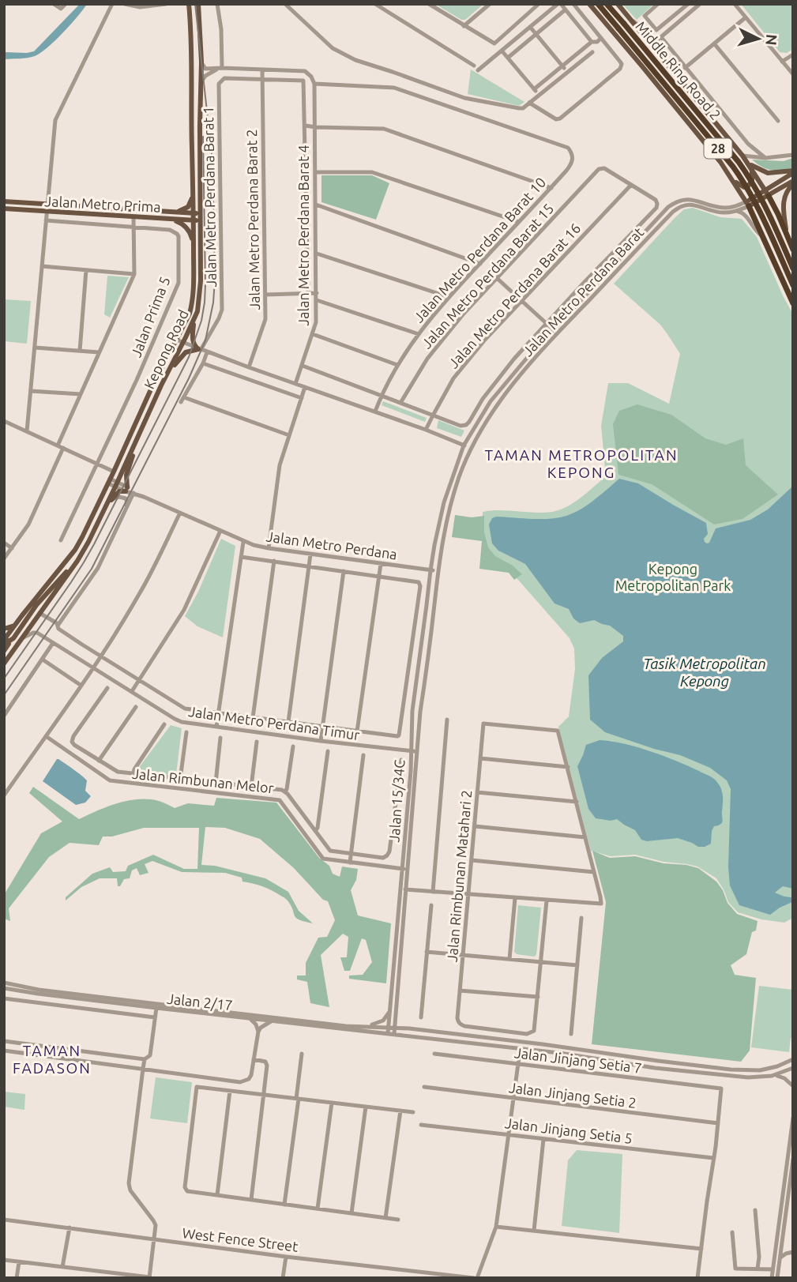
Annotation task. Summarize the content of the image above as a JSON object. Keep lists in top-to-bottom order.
{
  "streets": {
    "highway": ["Middle Ring Road 2", "28"],
    "main road": ["Jalan Metro Prima", "Kepong Road"],
    "street": [
      "Jalan Metro Perdana Barat 1",
      "Jalan Metro Perdana Barat 2",
      "Jalan Metro Perdana Barat 4",
      "Jalan Metro Perdana Barat 10",
      "Jalan Metro Perdana Barat 15",
      "Jalan Metro Perdana Barat",
      "Jalan Metro Perdana Barat 16",
      "Jalan Prima 5",
      "Jalan Metro Perdana",
      "Jalan Metro Perdana Timur",
      "Jalan Rimbunan Melor",
      "Jalan 15/34C",
      "Jalan Rimbunan Matahari 2",
      "Jalan 2/17",
      "Jalan Jinjang Setia 7",
      "Jalan Jinjang Setia 2",
      "Jalan Jinjang Setia 5",
      "West Fence Street"
    ]
  },
  "crossings": [
    ["Jalan Metro Perdana Barat 1", "Jalan Metro Perdana Barat 2"],
    ["Jalan Metro Prima", "Kepong Road"],
    ["Jalan Metro Perdana Barat 15", "Jalan Metro Perdana Barat 16"],
    ["Jalan Metro Perdana Barat", "Jalan Metro Perdana"],
    ["Jalan Metro Perdana Barat", "Jalan 15/34C"],
    ["Kepong Road", "Jalan Metro Perdana"],
    ["Jalan Metro Perdana", "Jalan 15/34C"],
    ["Jalan Metro Perdana Timur", "Jalan 15/34C"],
    ["Jalan Rimbunan Melor", "Jalan 15/34C"],
    ["Jalan 15/34C", "Jalan 2/17"],
    ["Jalan Jinjang Setia 7", "Jalan Jinjang Setia 2"]
  ],
  "districts": ["TAMAN METROPOLITAN KEPONG", "TAMAN FADASON"],
  "water": ["Tasik Metropolitan Kepong"],
  "parks": ["Kepong Metropolitan Park"],
  "north": "right"
}
